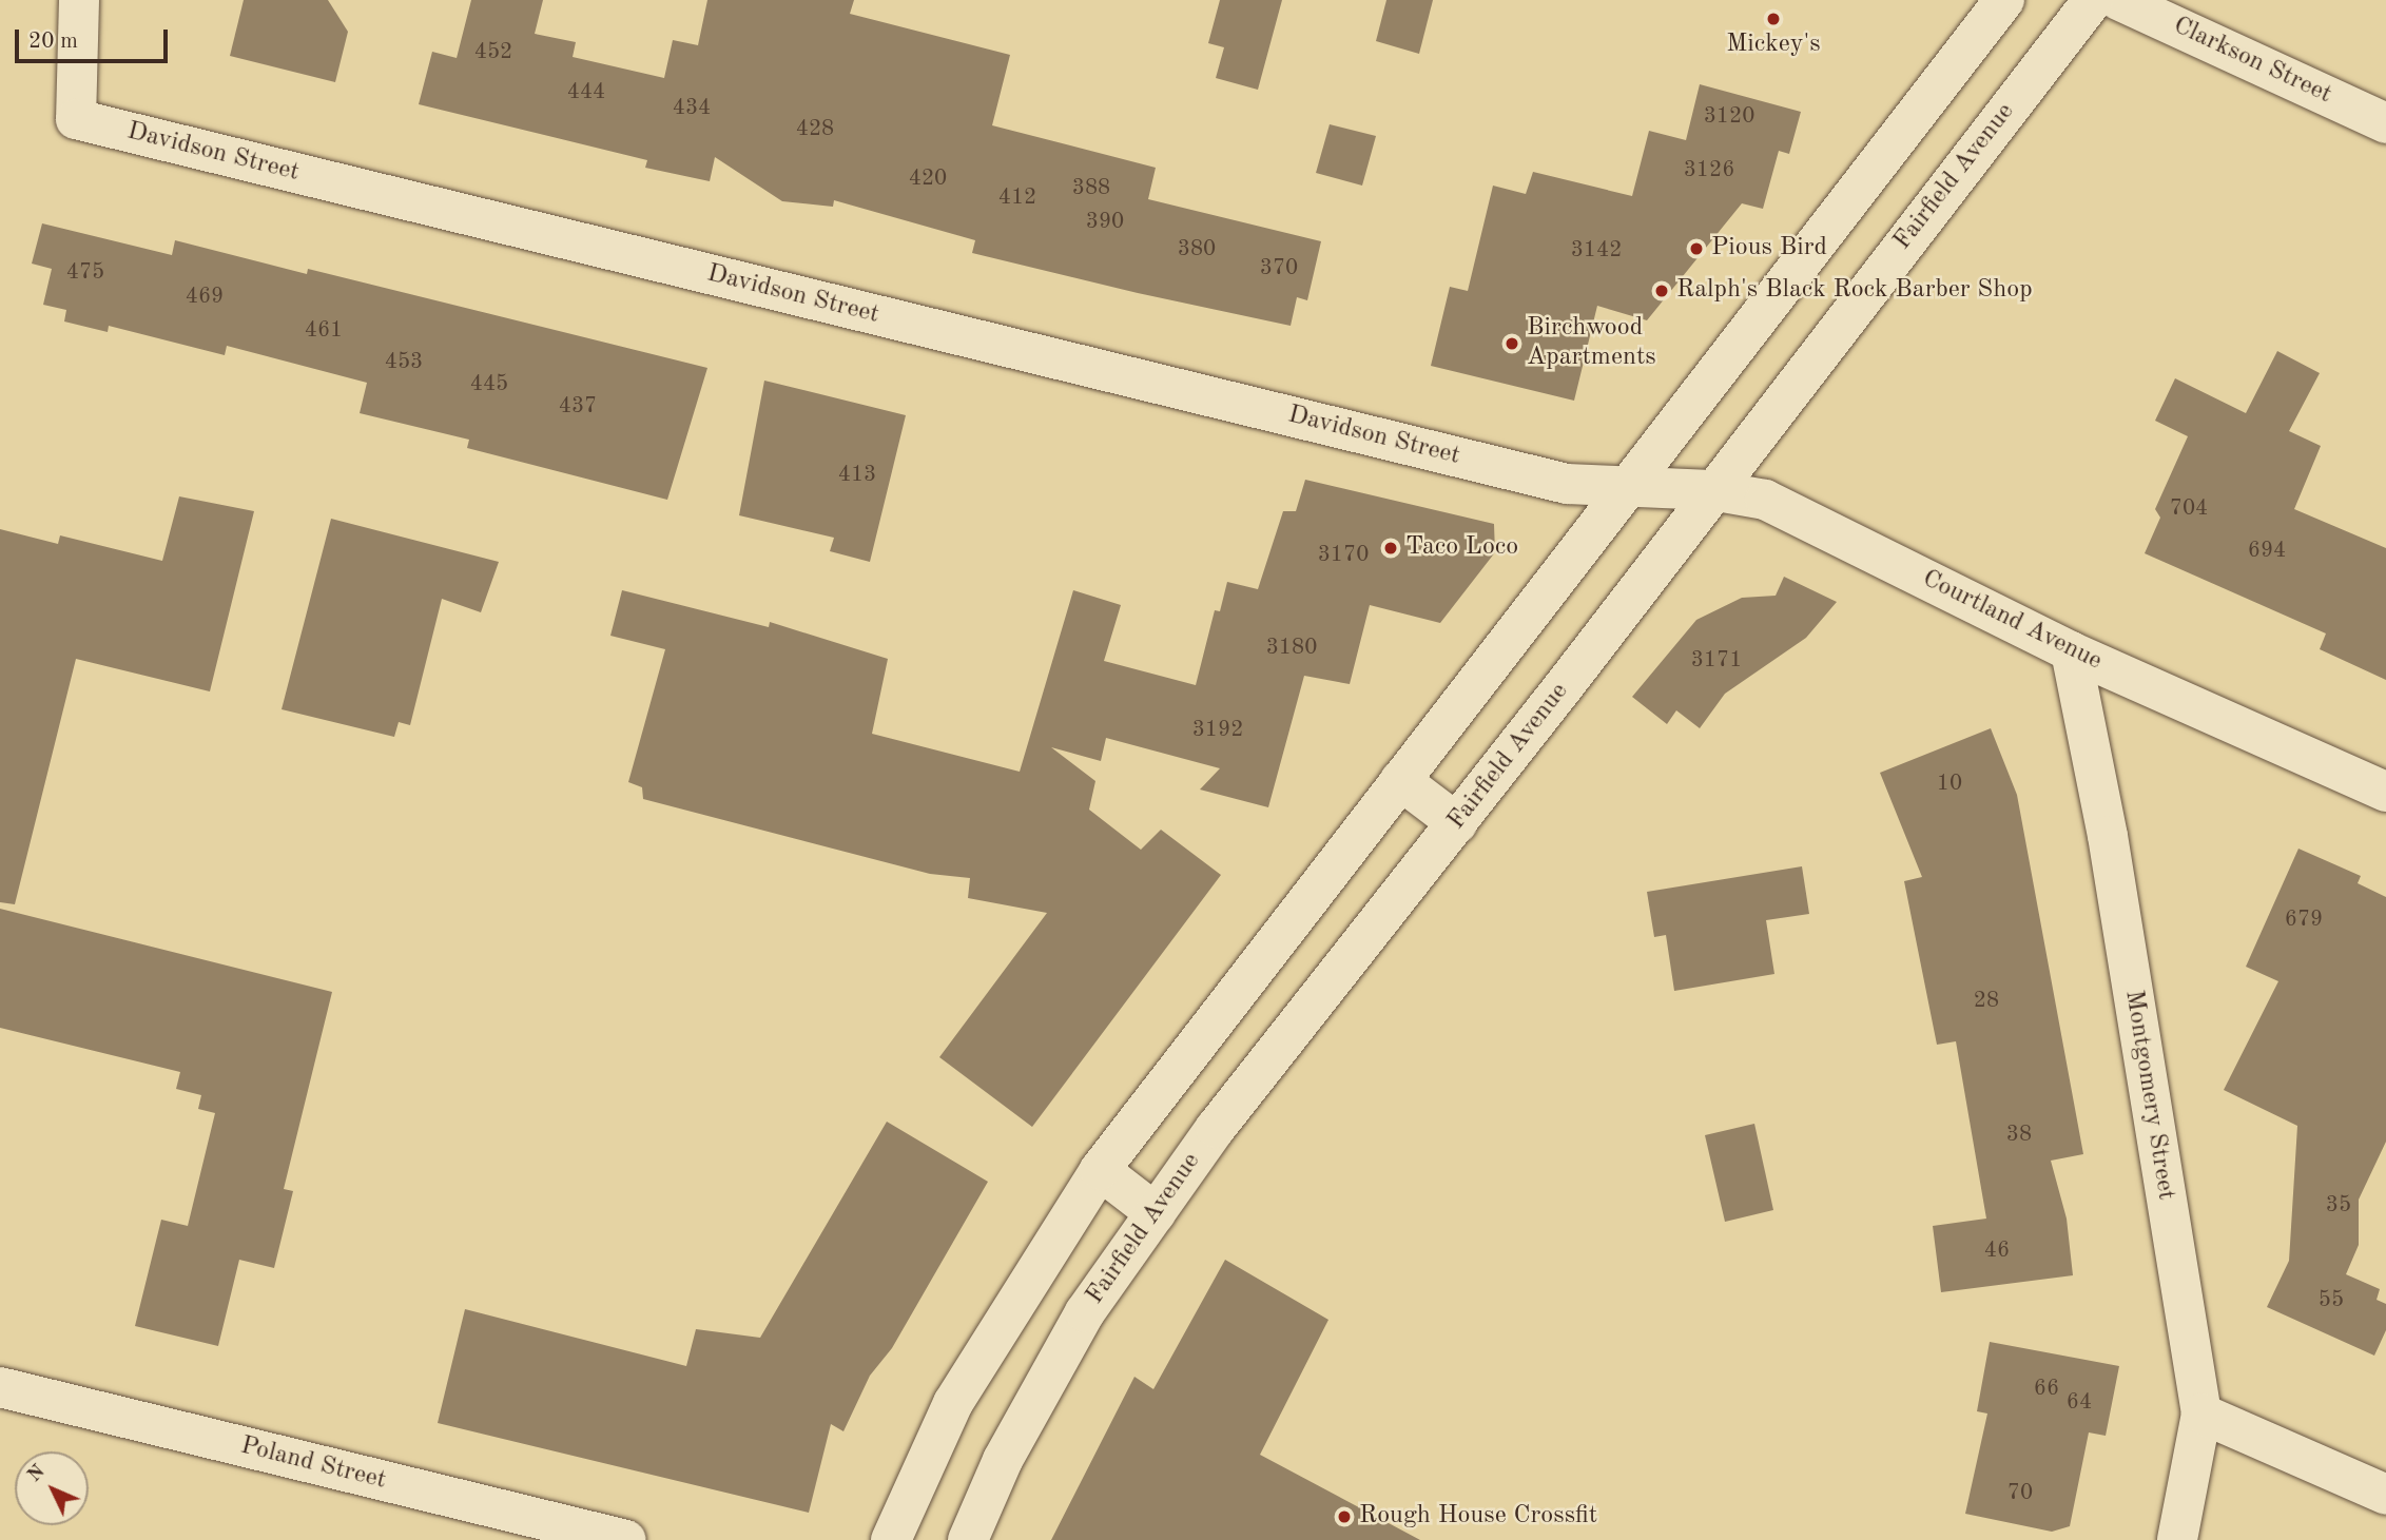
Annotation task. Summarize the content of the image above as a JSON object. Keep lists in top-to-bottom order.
{
  "streets": {
    "street": [
      "Clarkson Street",
      "Davidson Street",
      "Fairfield Avenue",
      "Courtland Avenue",
      "Montgomery Street",
      "Poland Street"
    ]
  },
  "crossings": [
    ["Davidson Street", "Courtland Avenue"],
    ["Fairfield Avenue", "Courtland Avenue"],
    ["Courtland Avenue", "Montgomery Street"]
  ],
  "places": [
    "Mickey's",
    "Pious Bird",
    "Ralph's Black Rock Barber Shop",
    "Birchwood Apartments",
    "Taco Loco",
    "Rough House Crossfit"
  ],
  "house_numbers": [
    "452",
    "444",
    "434",
    "3120",
    "428",
    "3126",
    "420",
    "388",
    "412",
    "390",
    "380",
    "3142",
    "370",
    "475",
    "469",
    "461",
    "453",
    "445",
    "437",
    "413",
    "704",
    "694",
    "3170",
    "3180",
    "3171",
    "3192",
    "10",
    "679",
    "28",
    "38",
    "35",
    "46",
    "55",
    "66",
    "64",
    "70"
  ],
  "scale_bar": "20 m",
  "north": "top left"
}
